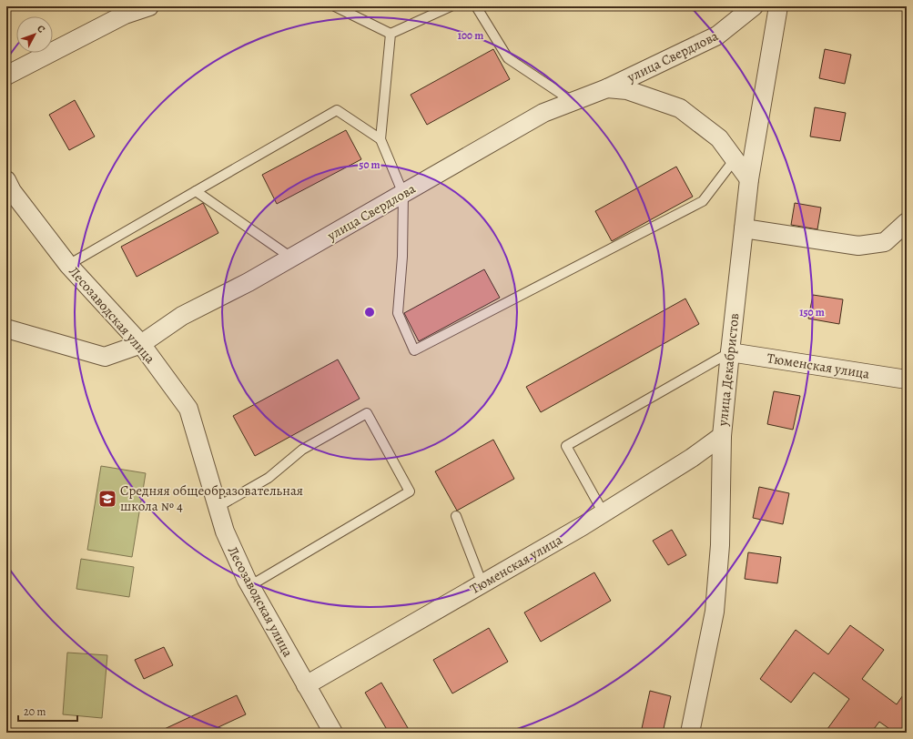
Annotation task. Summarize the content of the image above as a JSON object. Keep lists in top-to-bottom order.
{
  "streets": {
    "street": [
      "улица Свердлова",
      "Лесозаводская улица",
      "Тюменская улица",
      "улица Декабристов"
    ]
  },
  "crossings": [
    ["улица Свердлова", "Лесозаводская улица"],
    ["улица Свердлова", "улица Декабристов"],
    ["Лесозаводская улица", "Тюменская улица"],
    ["Тюменская улица", "улица Декабристов"]
  ],
  "places": {
    "school or university": ["Средняя общеобразовательная школа № 4"]
  },
  "scale_bar": "20 m",
  "north": "top right",
  "rings": ["100 m", "50 m", "150 m"]
}
